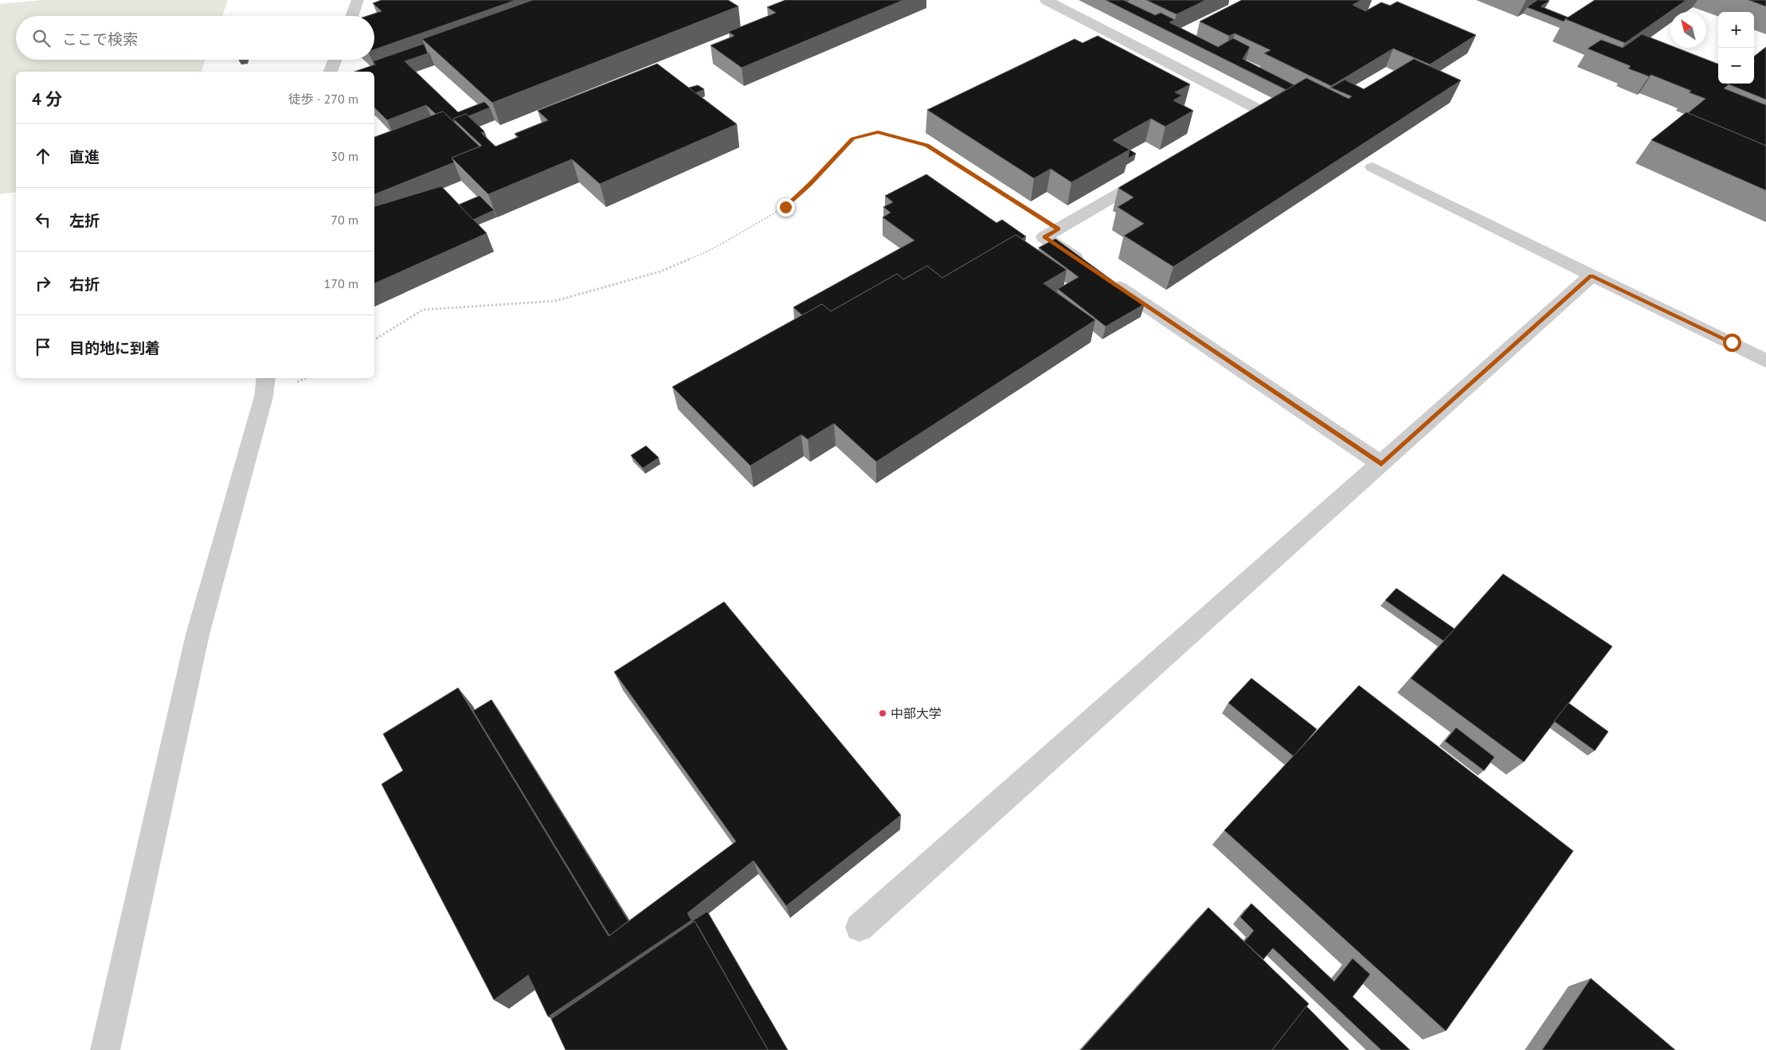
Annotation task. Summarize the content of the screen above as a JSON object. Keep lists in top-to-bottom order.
{
  "places": ["中部大学"],
  "north": "top left",
  "page": {
    "map_buttons": ["+", "−"],
    "search": "ここで検索",
    "heading": ["4 分", "徒歩 · 270 m"],
    "list": [
      ["直進", "30 m"],
      ["左折", "70 m"],
      ["右折", "170 m"],
      "目的地に到着"
    ]
  }
}
